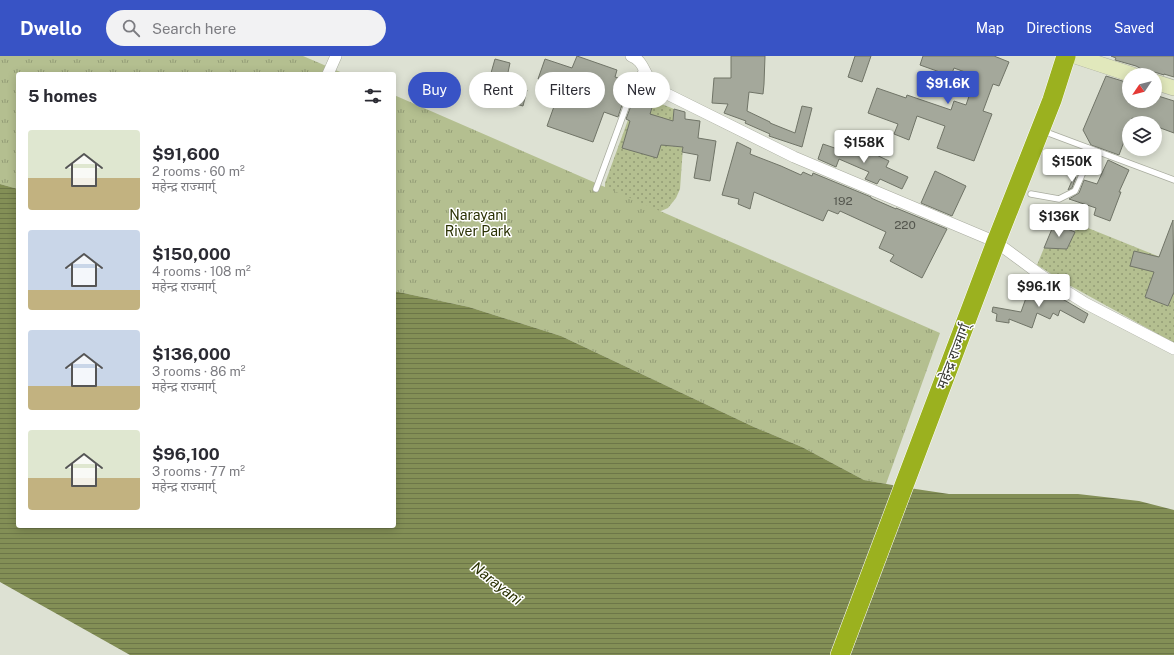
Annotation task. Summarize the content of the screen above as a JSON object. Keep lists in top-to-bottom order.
{
  "streets": {
    "highway": ["महेन्द्र राज्मार्ग्"]
  },
  "water": ["Narayani"],
  "parks": ["Narayani River Park"],
  "house_numbers": ["192", "220"],
  "north": "bottom left",
  "page": {
    "header": "Dwello",
    "search": "Search here",
    "nav": ["Map", "Directions", "Saved"],
    "price": [
      "$91.6K",
      "$158K",
      "$150K",
      "$136K",
      "$96.1K"
    ],
    "chip": [
      "Buy",
      "Rent",
      "Filters",
      "New"
    ],
    "heading": "5 homes",
    "list": [
      {
        "name": "$91,600",
        "note": "2 rooms · 60 m² · महेन्द्र राज्मार्ग्"
      },
      {
        "name": "$150,000",
        "note": "4 rooms · 108 m² · महेन्द्र राज्मार्ग्"
      },
      {
        "name": "$136,000",
        "note": "3 rooms · 86 m² · महेन्द्र राज्मार्ग्"
      },
      {
        "name": "$96,100",
        "note": "3 rooms · 77 m² · महेन्द्र राज्मार्ग्"
      }
    ]
  }
}
